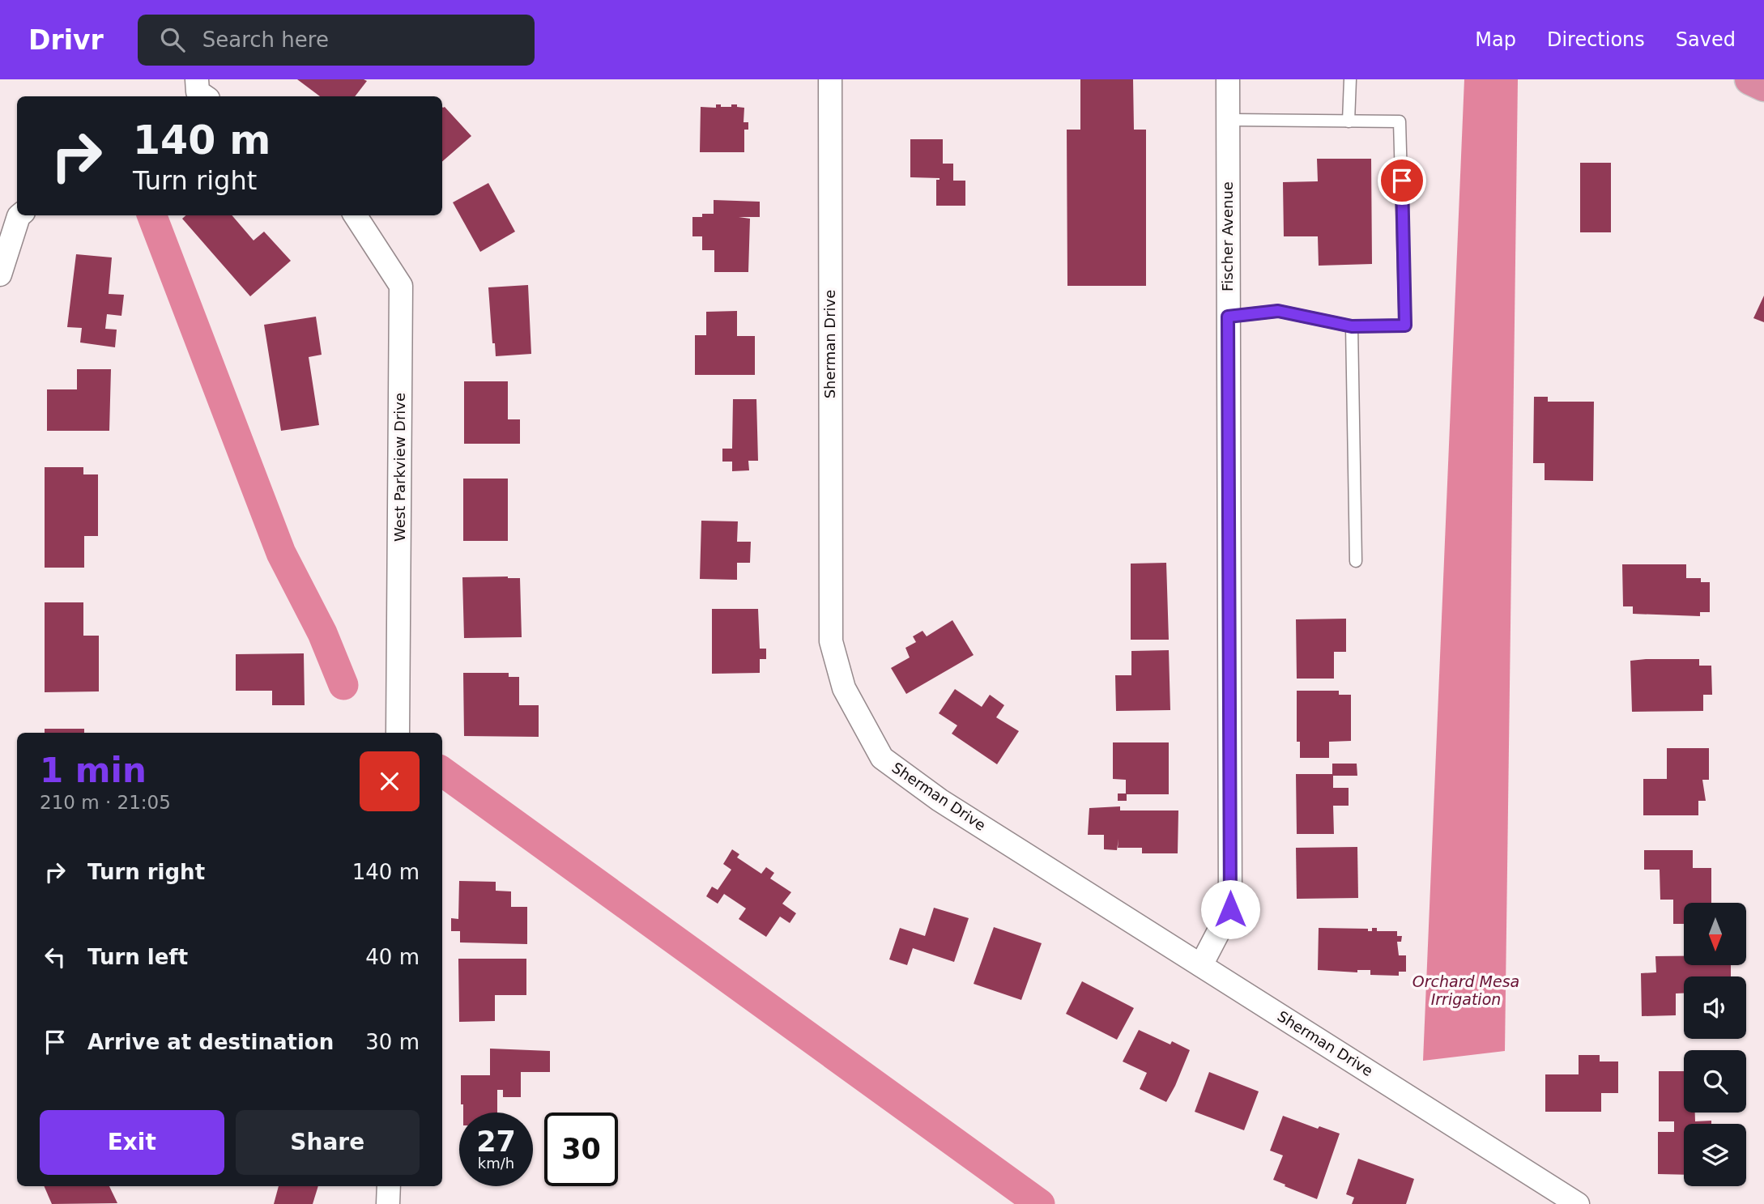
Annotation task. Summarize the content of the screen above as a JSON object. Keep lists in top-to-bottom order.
{
  "streets": {
    "street": ["Fischer Avenue", "Sherman Drive", "West Parkview Drive"]
  },
  "crossings": [
    ["Fischer Avenue", "Sherman Drive"]
  ],
  "water": ["Orchard Mesa Irrigation"],
  "north": "bottom",
  "page": {
    "header": "Drivr",
    "search": "Search here",
    "nav": ["Map", "Directions", "Saved"],
    "turn": ["140 m", "Turn right"],
    "heading": ["1 min", "210 m · 21:05"],
    "list": [
      {
        "name": "Turn right",
        "value": "140 m"
      },
      {
        "name": "Turn left",
        "value": "40 m"
      },
      {
        "name": "Arrive at destination",
        "value": "30 m"
      }
    ],
    "buttons": ["Exit", "Share"],
    "speed": "27 km/h",
    "limit": "30"
  }
}
